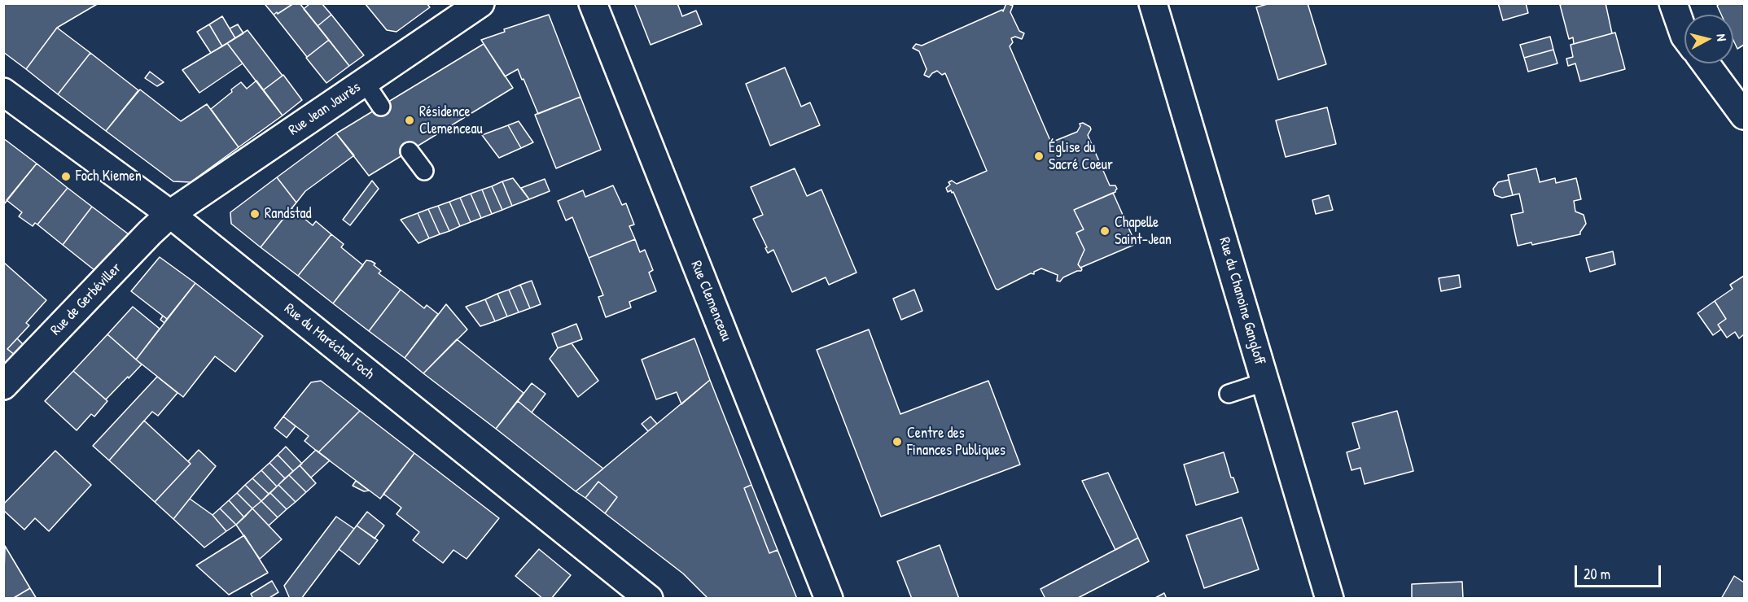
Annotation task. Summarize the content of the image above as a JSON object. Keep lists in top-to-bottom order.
{
  "streets": {
    "main road": [
      "Rue Jean Jaurès",
      "Rue de Gerbéviller",
      "Rue Clemenceau",
      "Rue du Chanoine Gangloff",
      "Rue du Maréchal Foch"
    ]
  },
  "crossings": [
    ["Rue Jean Jaurès", "Rue de Gerbéviller"],
    ["Rue Jean Jaurès", "Rue du Maréchal Foch"],
    ["Rue de Gerbéviller", "Rue du Maréchal Foch"]
  ],
  "places": [
    "Résidence Clemenceau",
    "Église du Sacré Coeur",
    "Foch Kiemen",
    "Randstad",
    "Chapelle Saint-Jean",
    "Centre des Finances Publiques"
  ],
  "scale_bar": "20 m",
  "north": "right"
}
